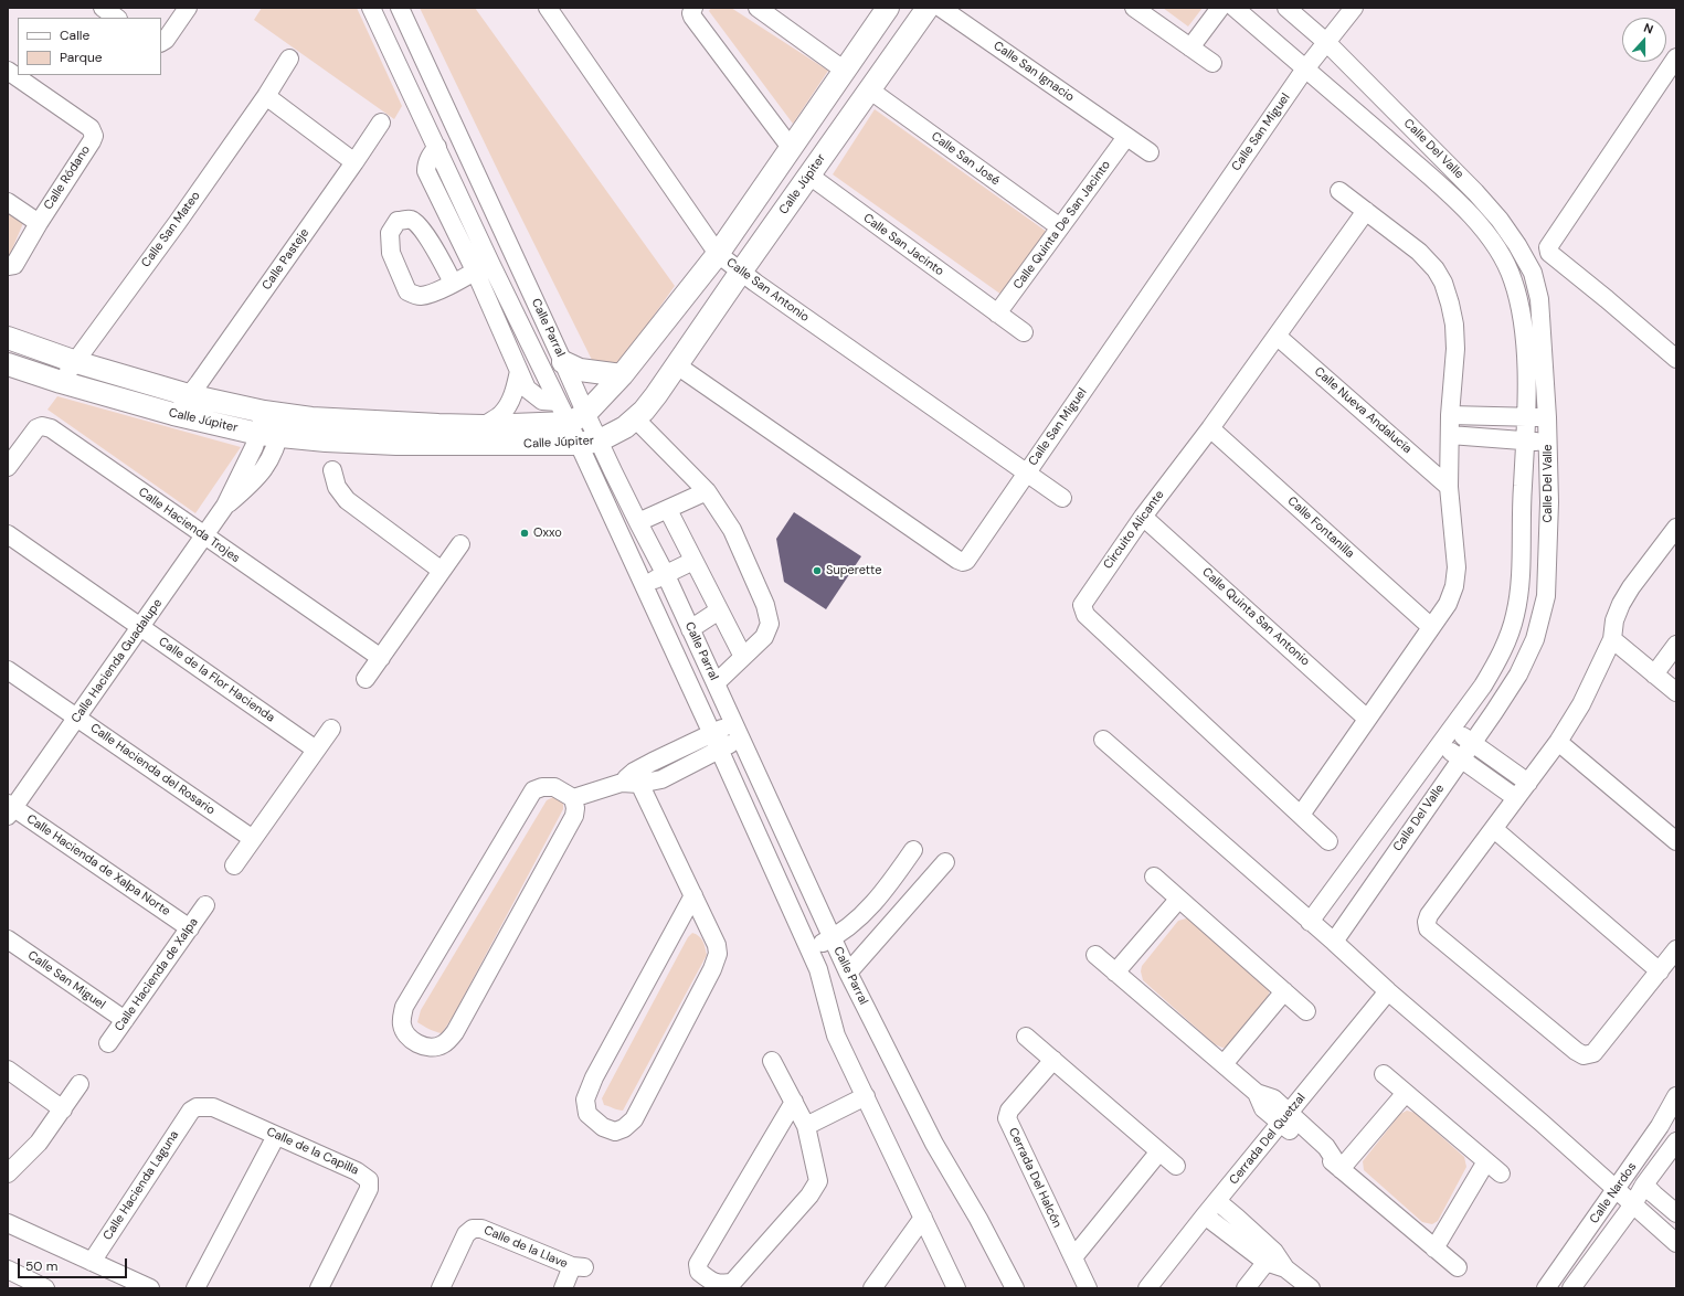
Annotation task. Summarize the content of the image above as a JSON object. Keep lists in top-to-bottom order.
{
  "streets": {
    "main road": ["Calle Júpiter"],
    "street": [
      "Calle San Ignacio",
      "Calle San Miguel",
      "Calle Del Valle",
      "Calle San José",
      "Calle Ródano",
      "Calle Quinta De San Jacinto",
      "Calle San Mateo",
      "Calle San Jacinto",
      "Calle Pasteje",
      "Calle San Antonio",
      "Calle Parral",
      "Calle Nueva Andalucía",
      "Calle Hacienda Trojes",
      "Calle Fontanilla",
      "Circuito Alicante",
      "Calle Quinta San Antonio",
      "Calle Hacienda Guadalupe",
      "Calle de la Flor Hacienda",
      "Calle Hacienda del Rosario",
      "Calle Hacienda de Xalpa Norte",
      "Calle Hacienda de Xalpa",
      "Cerrada Del Quetzal",
      "Calle de la Capilla",
      "Cerrada Del Halcón",
      "Calle Hacienda Laguna",
      "Calle Nardos",
      "Calle de la Llave"
    ]
  },
  "crossings": [
    ["Calle San Ignacio", "Calle Quinta De San Jacinto"],
    ["Calle San Miguel", "Calle Del Valle"],
    ["Calle San Miguel", "Calle Júpiter"],
    ["Calle San Miguel", "Calle San Antonio"],
    ["Calle San Miguel", "Calle Hacienda de Xalpa"],
    ["Calle San José", "Calle Júpiter"],
    ["Calle San José", "Calle Quinta De San Jacinto"],
    ["Calle Júpiter", "Calle San Mateo"],
    ["Calle Júpiter", "Calle San Jacinto"],
    ["Calle Júpiter", "Calle Pasteje"],
    ["Calle Júpiter", "Calle San Antonio"],
    ["Calle Júpiter", "Calle Parral"],
    ["Calle Júpiter", "Calle Hacienda Guadalupe"],
    ["Calle Quinta De San Jacinto", "Calle San Jacinto"],
    ["Calle Nueva Andalucía", "Circuito Alicante"],
    ["Calle Hacienda Trojes", "Calle Hacienda Guadalupe"],
    ["Calle Fontanilla", "Circuito Alicante"],
    ["Circuito Alicante", "Calle Quinta San Antonio"],
    ["Calle Hacienda Guadalupe", "Calle de la Flor Hacienda"],
    ["Calle Hacienda Guadalupe", "Calle Hacienda del Rosario"],
    ["Calle Hacienda Guadalupe", "Calle Hacienda de Xalpa Norte"],
    ["Calle Hacienda de Xalpa Norte", "Calle Hacienda de Xalpa"],
    ["Calle de la Capilla", "Calle Hacienda Laguna"]
  ],
  "places": ["Oxxo", "Superette"],
  "legend": ["Calle", "Parque"],
  "scale_bar": "50 m",
  "north": "top"
}
